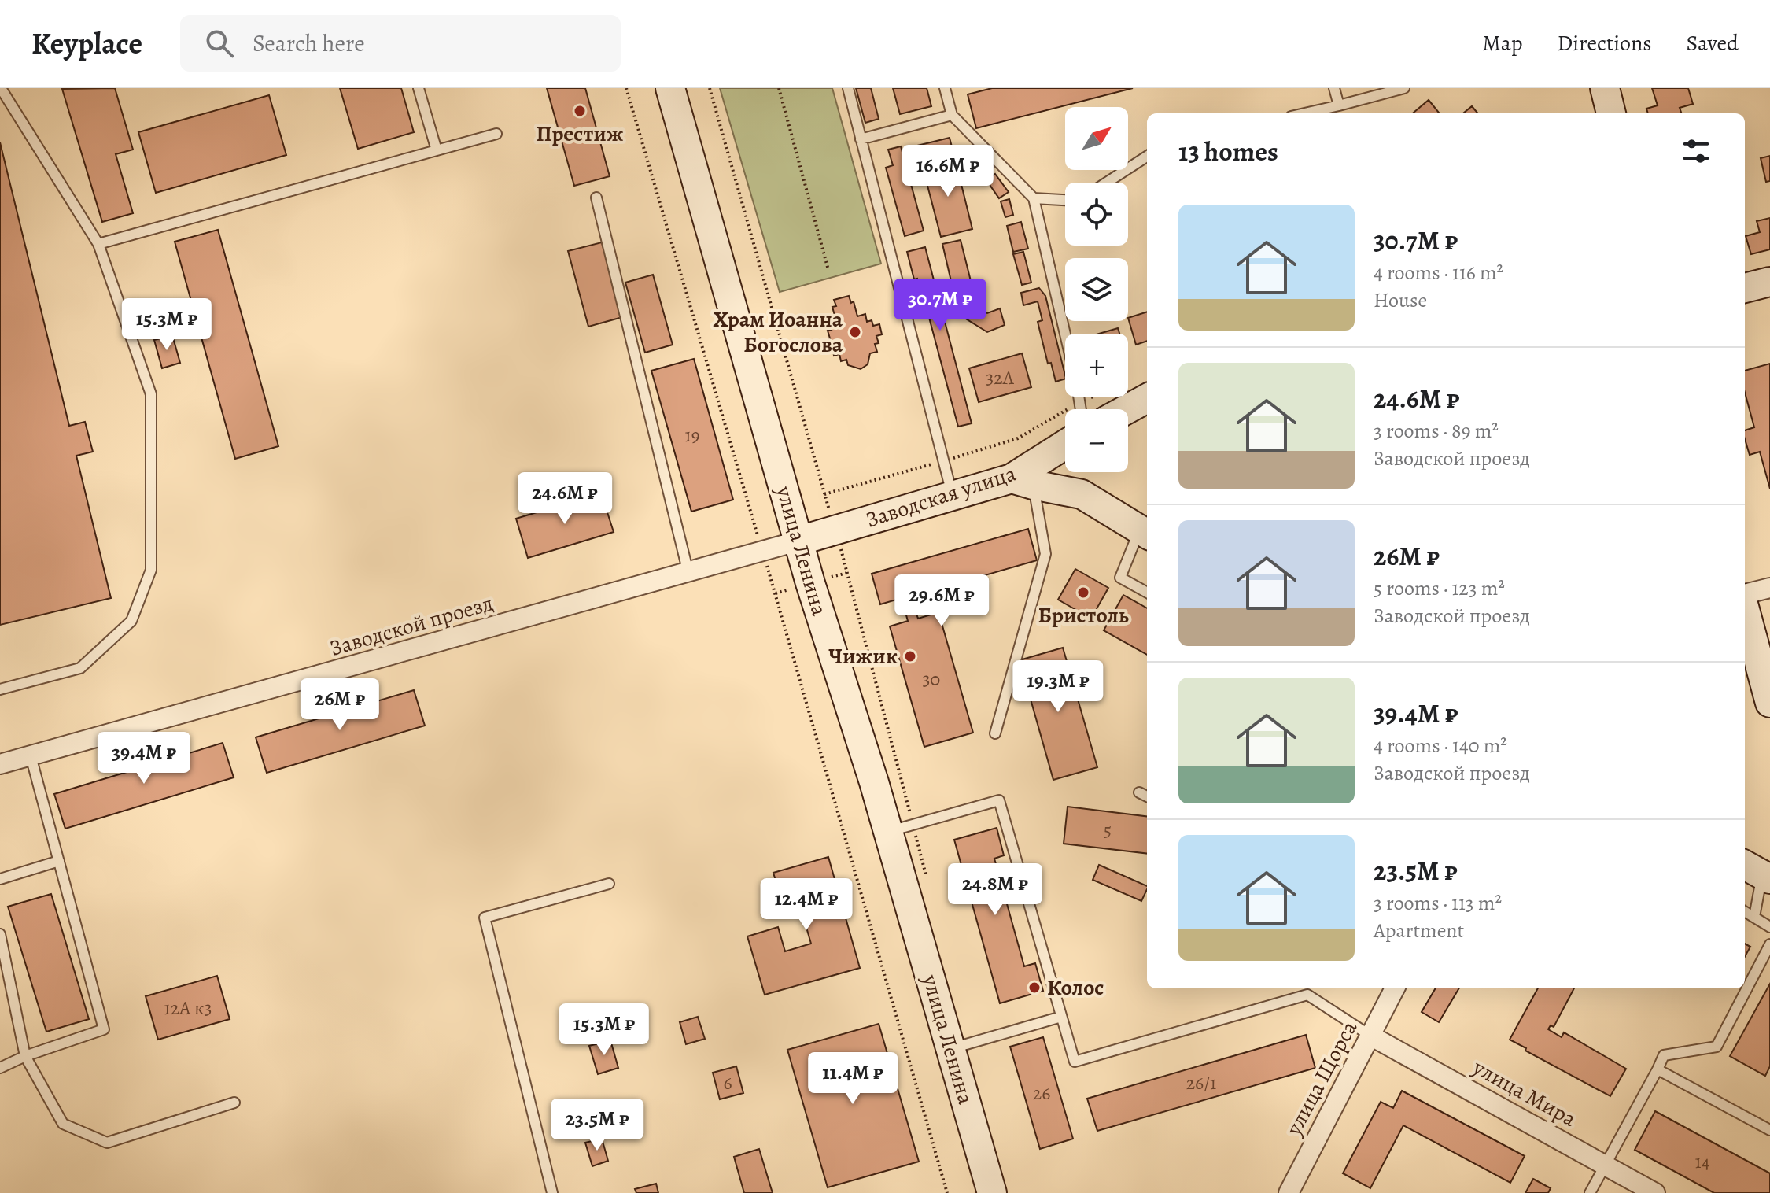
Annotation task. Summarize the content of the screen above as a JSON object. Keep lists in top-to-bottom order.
{
  "streets": {
    "main road": ["Заводская улица", "улица Ленина"],
    "street": ["Заводской проезд", "улица Щорса", "улица Мира"]
  },
  "crossings": [
    ["Заводская улица", "улица Ленина"],
    ["Заводская улица", "Заводской проезд"],
    ["улица Ленина", "Заводской проезд"],
    ["улица Щорса", "улица Мира"]
  ],
  "places": [
    "Престиж",
    "Храм Иоанна Богослова",
    "Бристоль",
    "Чижик",
    "Колос"
  ],
  "house_numbers": [
    "32А",
    "19",
    "30",
    "5",
    "12А к3",
    "6",
    "26/1",
    "26",
    "14"
  ],
  "north": "top right",
  "page": {
    "header": "Keyplace",
    "search": "Search here",
    "nav": ["Map", "Directions", "Saved"],
    "map_buttons": ["+", "−"],
    "heading": "13 homes",
    "price": [
      "16.6M ₽",
      "30.7M ₽",
      "15.3M ₽",
      "24.6M ₽",
      "29.6M ₽",
      "19.3M ₽",
      "26M ₽",
      "39.4M ₽",
      "24.8M ₽",
      "12.4M ₽",
      "15.3M ₽",
      "11.4M ₽",
      "23.5M ₽"
    ],
    "list": [
      {
        "name": "30.7M ₽",
        "note": "4 rooms · 116 m² · House"
      },
      {
        "name": "24.6M ₽",
        "note": "3 rooms · 89 m² · Заводской проезд"
      },
      {
        "name": "26M ₽",
        "note": "5 rooms · 123 m² · Заводской проезд"
      },
      {
        "name": "39.4M ₽",
        "note": "4 rooms · 140 m² · Заводской проезд"
      },
      {
        "name": "23.5M ₽",
        "note": "3 rooms · 113 m² · Apartment"
      }
    ]
  }
}
